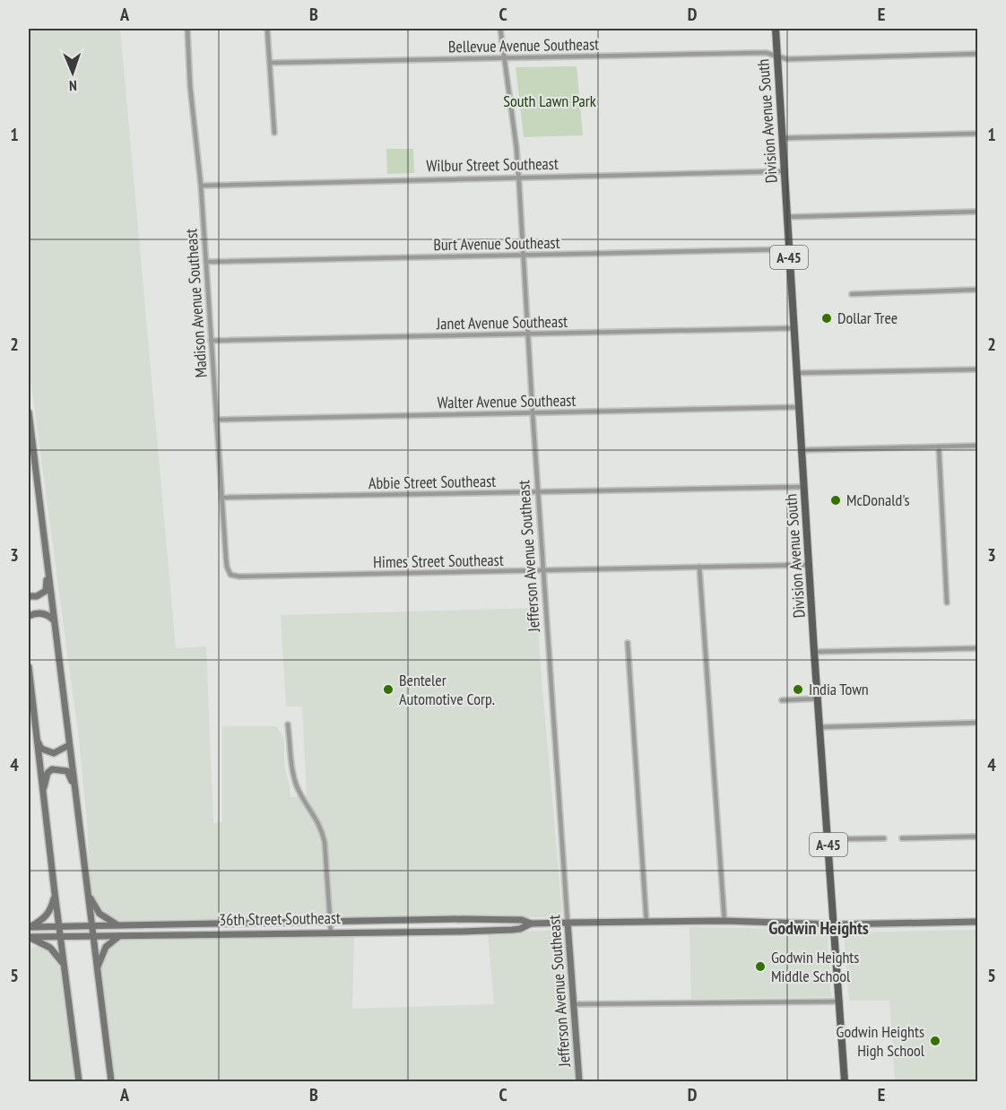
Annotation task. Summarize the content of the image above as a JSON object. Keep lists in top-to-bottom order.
{
  "streets": {
    "main road": ["Division Avenue South", "A-45"],
    "street": [
      "Bellevue Avenue Southeast",
      "Wilbur Street Southeast",
      "Burt Avenue Southeast",
      "Madison Avenue Southeast",
      "Janet Avenue Southeast",
      "Walter Avenue Southeast",
      "Abbie Street Southeast",
      "Jefferson Avenue Southeast",
      "Himes Street Southeast",
      "36th Street Southeast"
    ]
  },
  "crossings": [
    ["Bellevue Avenue Southeast", "Division Avenue South"],
    ["Bellevue Avenue Southeast", "Jefferson Avenue Southeast"],
    ["Division Avenue South", "Wilbur Street Southeast"],
    ["Division Avenue South", "Burt Avenue Southeast"],
    ["Division Avenue South", "Janet Avenue Southeast"],
    ["Division Avenue South", "Walter Avenue Southeast"],
    ["Division Avenue South", "Abbie Street Southeast"],
    ["Division Avenue South", "Himes Street Southeast"],
    ["Division Avenue South", "36th Street Southeast"],
    ["Wilbur Street Southeast", "Madison Avenue Southeast"],
    ["Wilbur Street Southeast", "Jefferson Avenue Southeast"],
    ["Burt Avenue Southeast", "Madison Avenue Southeast"],
    ["Burt Avenue Southeast", "Jefferson Avenue Southeast"],
    ["Madison Avenue Southeast", "Janet Avenue Southeast"],
    ["Madison Avenue Southeast", "Walter Avenue Southeast"],
    ["Madison Avenue Southeast", "Abbie Street Southeast"],
    ["Madison Avenue Southeast", "Himes Street Southeast"],
    ["Janet Avenue Southeast", "Jefferson Avenue Southeast"],
    ["Walter Avenue Southeast", "Jefferson Avenue Southeast"],
    ["Abbie Street Southeast", "Jefferson Avenue Southeast"],
    ["Jefferson Avenue Southeast", "Himes Street Southeast"],
    ["Jefferson Avenue Southeast", "36th Street Southeast"]
  ],
  "districts": ["Godwin Heights"],
  "parks": ["South Lawn Park"],
  "places": [
    "Dollar Tree",
    "McDonald's",
    "Benteler Automotive Corp.",
    "India Town",
    "Godwin Heights Middle School",
    "Godwin Heights High School"
  ],
  "north": "bottom",
  "grid": {
    "columns": [
      "A",
      "B",
      "C",
      "D",
      "E"
    ],
    "rows": [
      "1",
      "2",
      "3",
      "4",
      "5"
    ]
  }
}
